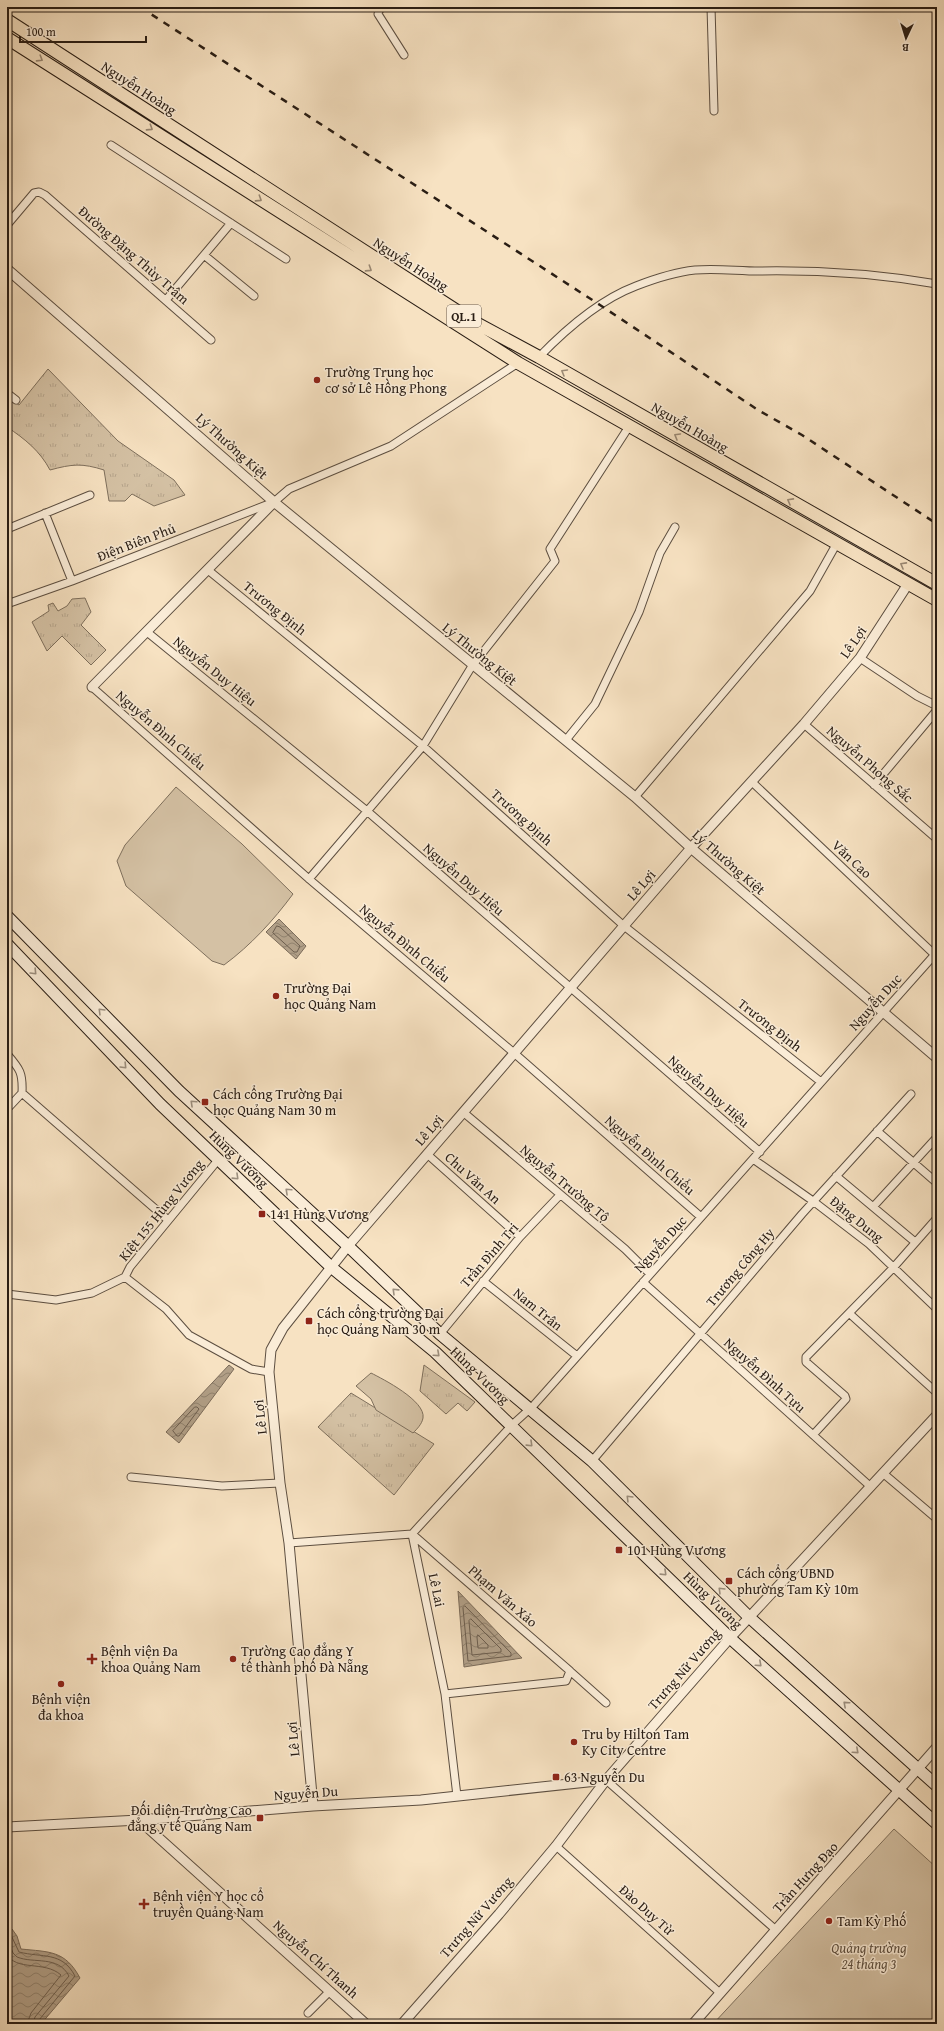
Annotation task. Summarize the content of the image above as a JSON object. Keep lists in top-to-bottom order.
{
  "streets": {
    "highway": ["Nguyễn Hoàng", "QL.1"],
    "main road": ["Hùng Vương"],
    "street": [
      "Đường Đặng Thùy Trâm",
      "Lý Thường Kiệt",
      "Điện Biên Phủ",
      "Trương Định",
      "Lê Lợi",
      "Nguyễn Duy Hiệu",
      "Nguyễn Đình Chiểu",
      "Nguyễn Phong Sắc",
      "Văn Cao",
      "Nguyễn Dục",
      "Chu Văn An",
      "Nguyễn Trường Tộ",
      "Kiệt 155 Hùng Vương",
      "Đặng Dung",
      "Trần Đình Tri",
      "Trương Công Hy",
      "Nam Trân",
      "Nguyễn Đình Tựu",
      "Lê Lai",
      "Phạm Văn Xảo",
      "Trưng Nữ Vương",
      "Nguyễn Du",
      "Trần Hưng Đạo",
      "Đào Duy Từ",
      "Nguyễn Chí Thanh"
    ]
  },
  "crossings": [
    ["Nguyễn Hoàng", "Điện Biên Phủ"],
    ["Nguyễn Hoàng", "Lê Lợi"],
    ["Lý Thường Kiệt", "Điện Biên Phủ"],
    ["Lý Thường Kiệt", "Lê Lợi"],
    ["Lý Thường Kiệt", "Nguyễn Dục"],
    ["Trương Định", "Lê Lợi"],
    ["Trương Định", "Nguyễn Dục"],
    ["Lê Lợi", "Nguyễn Duy Hiệu"],
    ["Lê Lợi", "Nguyễn Đình Chiểu"],
    ["Lê Lợi", "Nguyễn Phong Sắc"],
    ["Lê Lợi", "Văn Cao"],
    ["Lê Lợi", "Hùng Vương"],
    ["Lê Lợi", "Chu Văn An"],
    ["Lê Lợi", "Nguyễn Trường Tộ"],
    ["Lê Lợi", "Nguyễn Du"],
    ["Nguyễn Duy Hiệu", "Nguyễn Dục"],
    ["Nguyễn Đình Chiểu", "Nguyễn Dục"],
    ["Văn Cao", "Nguyễn Dục"],
    ["Nguyễn Dục", "Hùng Vương"],
    ["Nguyễn Dục", "Nguyễn Trường Tộ"],
    ["Nguyễn Dục", "Đặng Dung"],
    ["Nguyễn Dục", "Nam Trân"],
    ["Nguyễn Dục", "Nguyễn Đình Tựu"],
    ["Hùng Vương", "Kiệt 155 Hùng Vương"],
    ["Hùng Vương", "Trần Đình Tri"],
    ["Hùng Vương", "Trương Công Hy"],
    ["Hùng Vương", "Trưng Nữ Vương"],
    ["Hùng Vương", "Trần Hưng Đạo"],
    ["Chu Văn An", "Trần Đình Tri"],
    ["Nguyễn Trường Tộ", "Trần Đình Tri"],
    ["Đặng Dung", "Trương Công Hy"],
    ["Trần Đình Tri", "Nam Trân"],
    ["Trương Công Hy", "Nguyễn Đình Tựu"],
    ["Nguyễn Đình Tựu", "Trưng Nữ Vương"],
    ["Lê Lai", "Phạm Văn Xảo"],
    ["Lê Lai", "Nguyễn Du"],
    ["Trưng Nữ Vương", "Nguyễn Du"],
    ["Trưng Nữ Vương", "Đào Duy Từ"],
    ["Nguyễn Du", "Nguyễn Chí Thanh"],
    ["Trần Hưng Đạo", "Đào Duy Từ"]
  ],
  "parks": ["Quảng trường 24 tháng 3"],
  "places": {
    "other": [
      "Trường Trung học cơ sở Lê Hồng Phong",
      "Trường Đại học Quảng Nam",
      "Trường Cao đẳng Y tế thành phố Đà Nẵng",
      "Bệnh viện đa khoa",
      "Tru by Hilton Tam Ky City Centre",
      "Tam Kỳ Phố"
    ],
    "transit": [
      "Cách cổng Trường Đại học Quảng Nam 30 m",
      "141 Hùng Vương",
      "Cách cổng trường Đại học Quảng Nam 30 m",
      "101 Hùng Vương",
      "Cách cổng UBND phường Tam Kỳ 10m",
      "63 Nguyễn Du",
      "Đối diện Trường Cao đẳng y tế Quảng Nam"
    ],
    "health": ["Bệnh viện Đa khoa Quảng Nam", "Bệnh viện Y học cổ truyền Quảng Nam"]
  },
  "scale_bar": "100 m",
  "north": "bottom"
}
